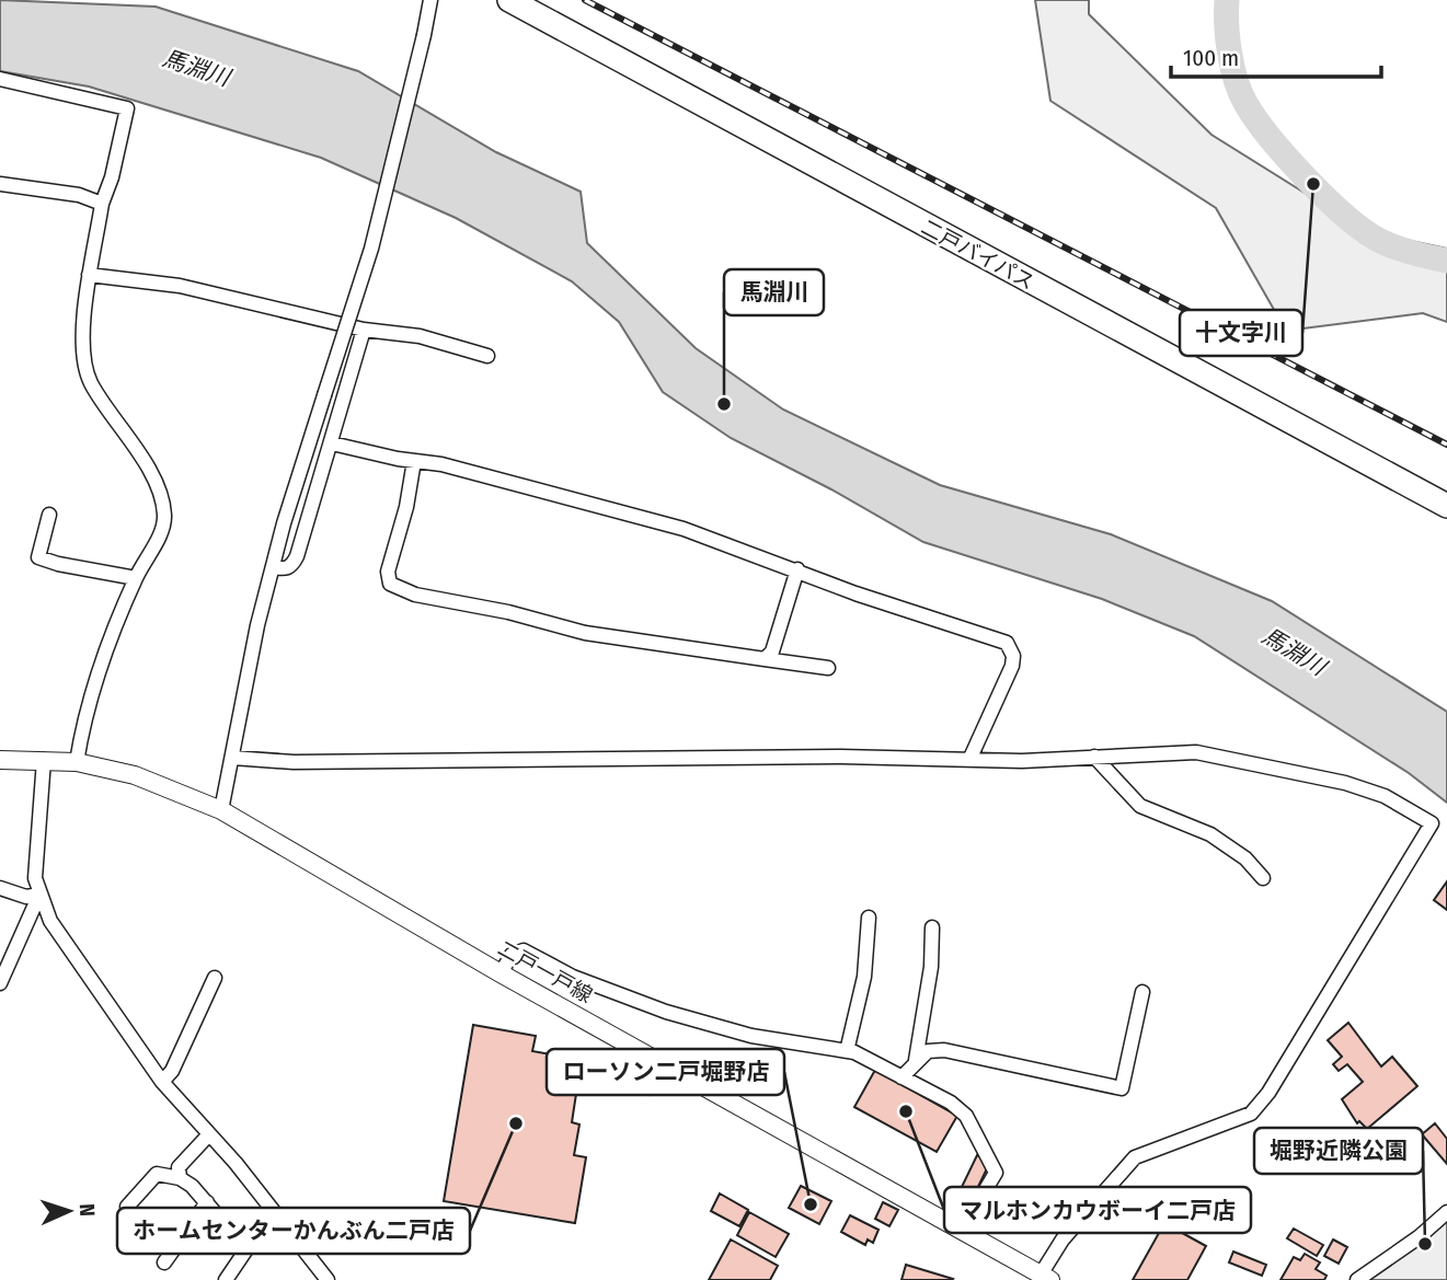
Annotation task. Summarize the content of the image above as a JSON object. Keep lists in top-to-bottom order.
{
  "streets": {
    "highway": ["二戸バイパス"],
    "main road": ["二戸一戸線"]
  },
  "water": ["馬淵川"],
  "places": [
    "十文字川",
    "馬淵川",
    "マルホンカウボーイ二戸店",
    "ホームセンターかんぶん二戸店",
    "ローソン二戸堀野店",
    "堀野近隣公園"
  ],
  "scale_bar": "100 m",
  "north": "right"
}
